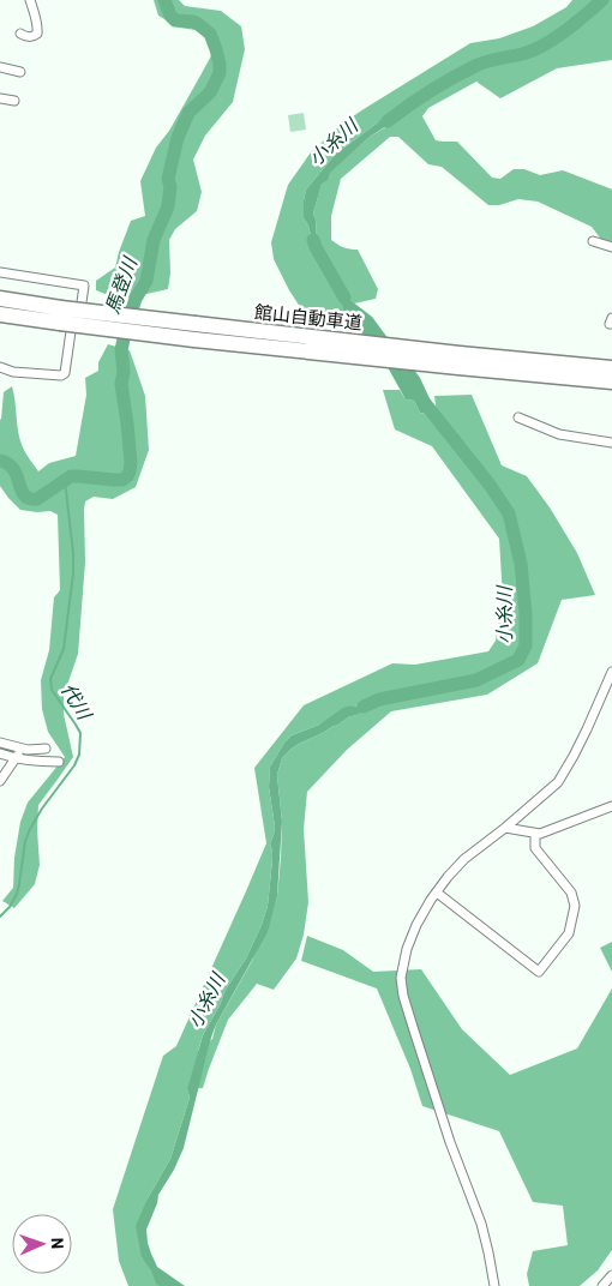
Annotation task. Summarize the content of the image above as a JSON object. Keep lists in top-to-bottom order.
{
  "streets": {
    "highway": ["館山自動車道"]
  },
  "water": ["小糸川", "馬登川", "代川"],
  "north": "right"
}
